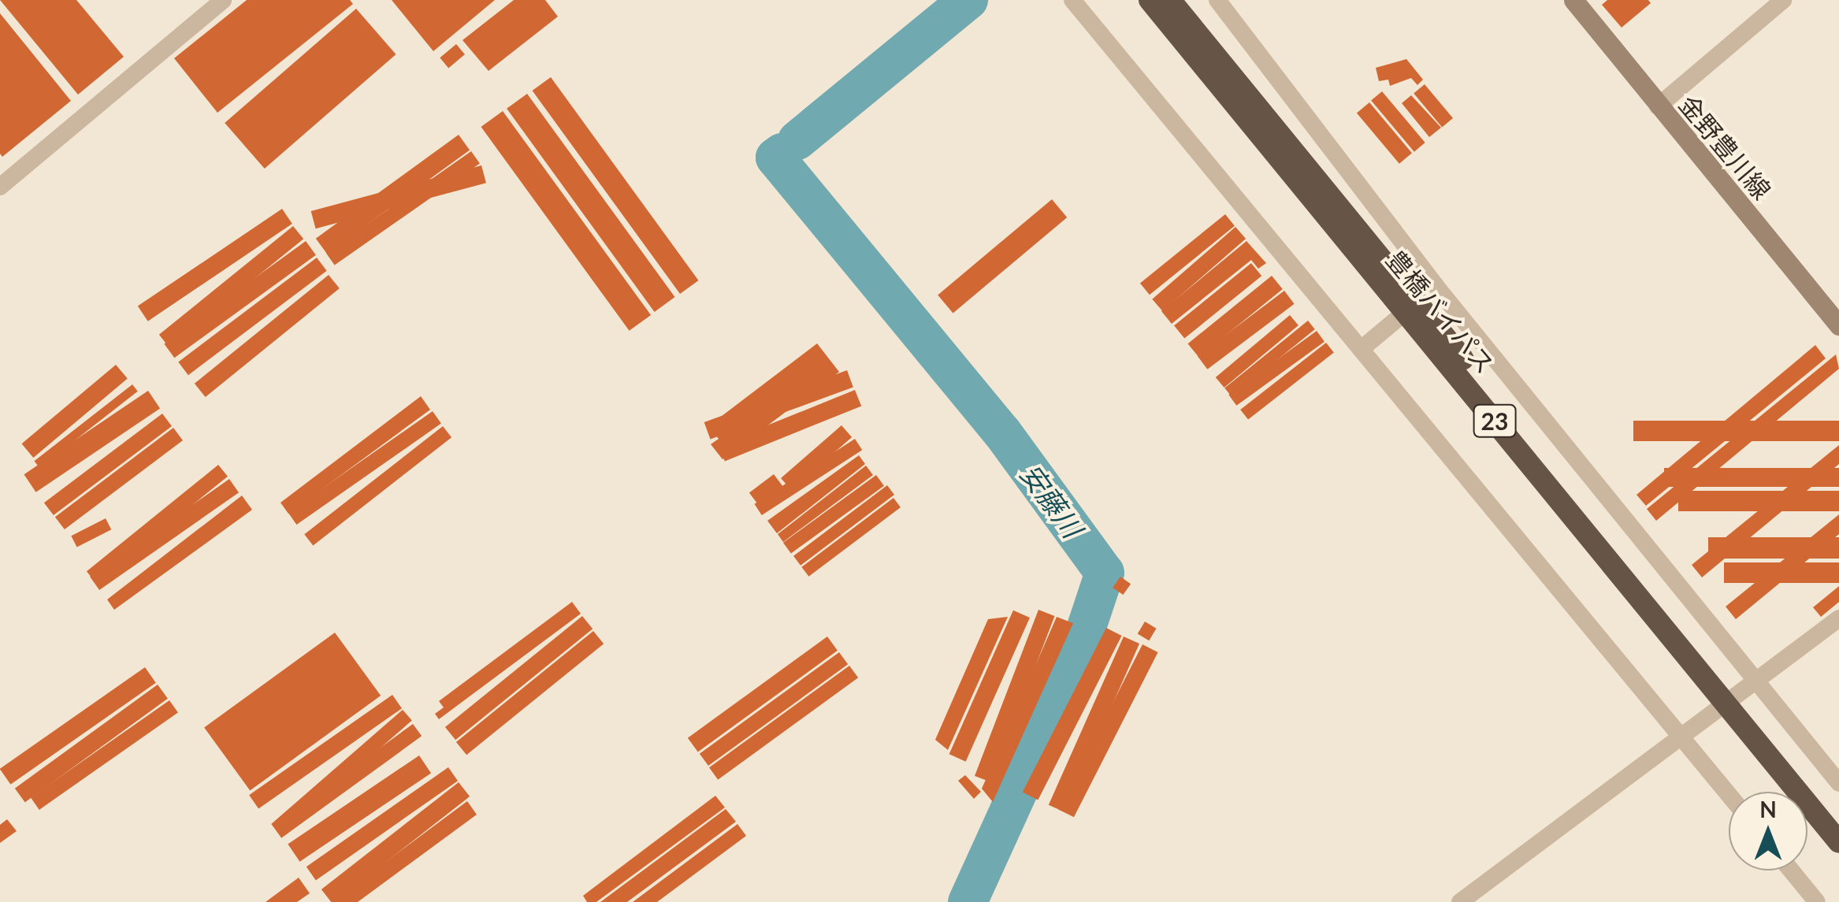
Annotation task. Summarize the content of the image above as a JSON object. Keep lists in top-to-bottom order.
{
  "streets": {
    "highway": ["豊橋バイパス", "23"],
    "main road": ["金野豊川線"]
  },
  "water": ["安藤川"],
  "north": "top"
}
